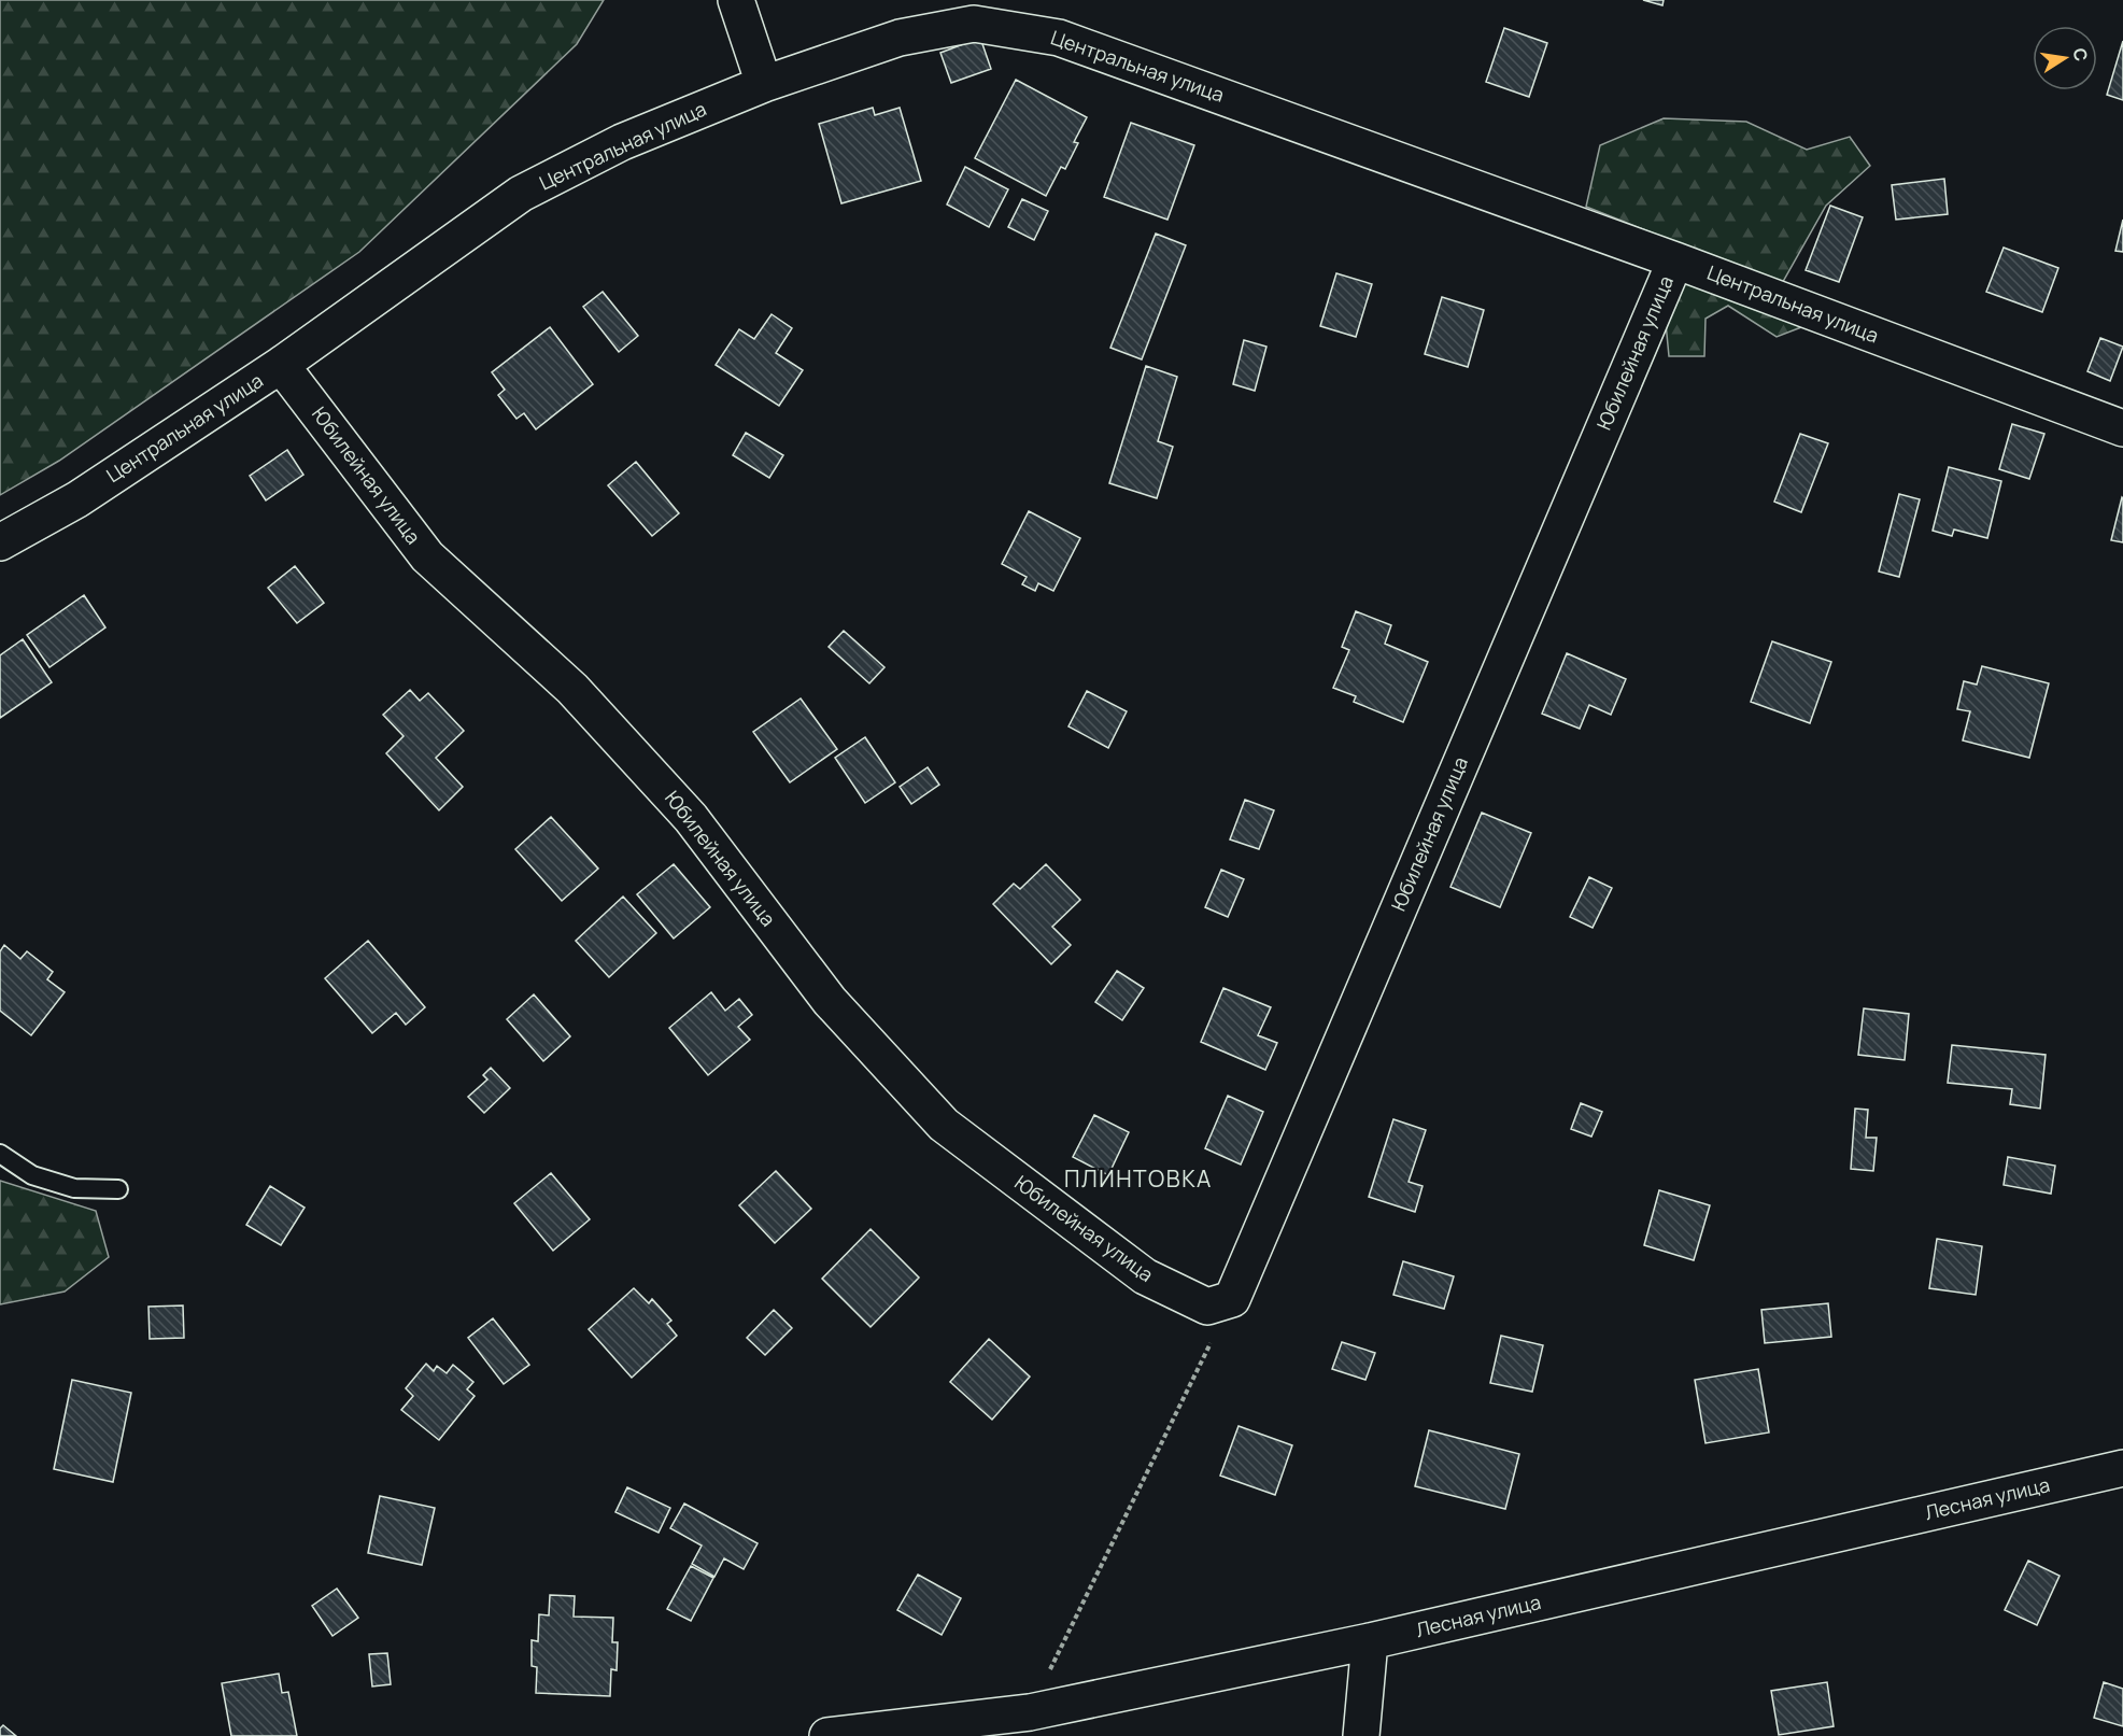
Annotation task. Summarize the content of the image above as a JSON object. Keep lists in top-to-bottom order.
{
  "streets": {
    "street": ["Центральная улица", "Юбилейная улица", "Лесная улица"]
  },
  "crossings": [
    ["Центральная улица", "Юбилейная улица"]
  ],
  "districts": ["ПЛИНТОВКА"],
  "north": "right"
}
